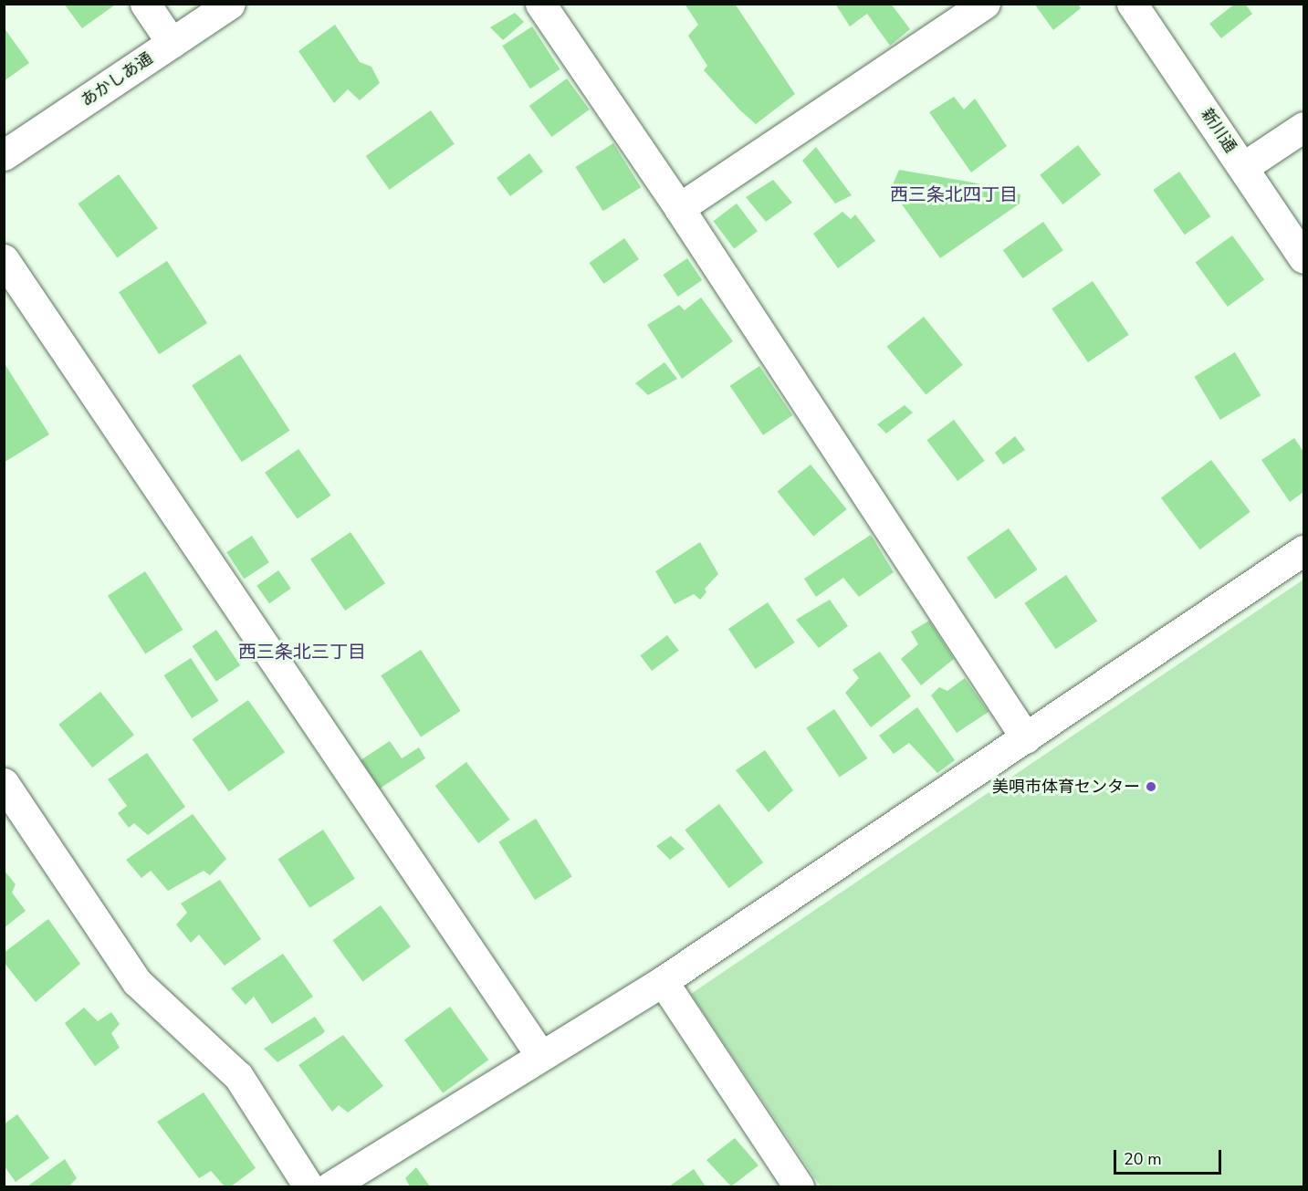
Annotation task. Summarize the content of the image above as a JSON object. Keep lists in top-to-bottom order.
{
  "streets": {
    "street": ["あかしあ通", "新川通"]
  },
  "districts": ["西三条北四丁目", "西三条北三丁目"],
  "places": ["美唄市体育センター"],
  "scale_bar": "20 m"
}
